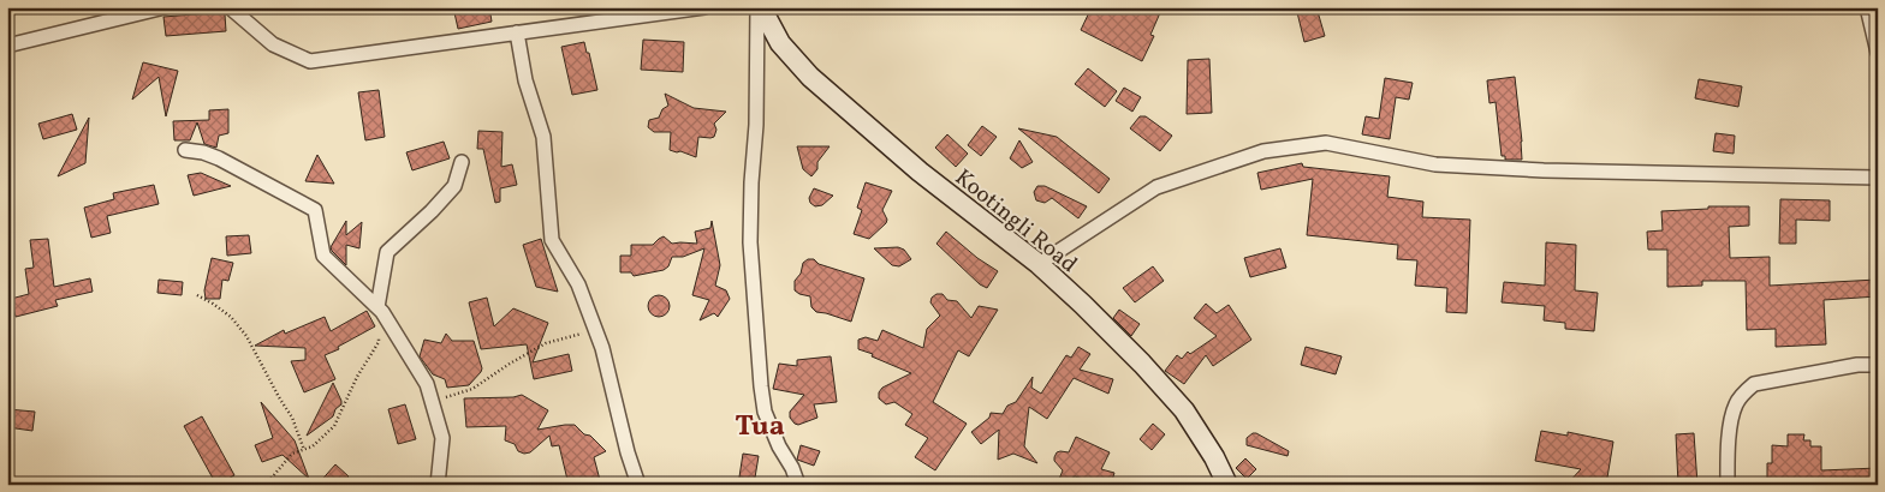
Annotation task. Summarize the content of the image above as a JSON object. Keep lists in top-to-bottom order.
{
  "streets": {
    "street": ["Kootingli Road"]
  },
  "districts": ["Tua"]
}
